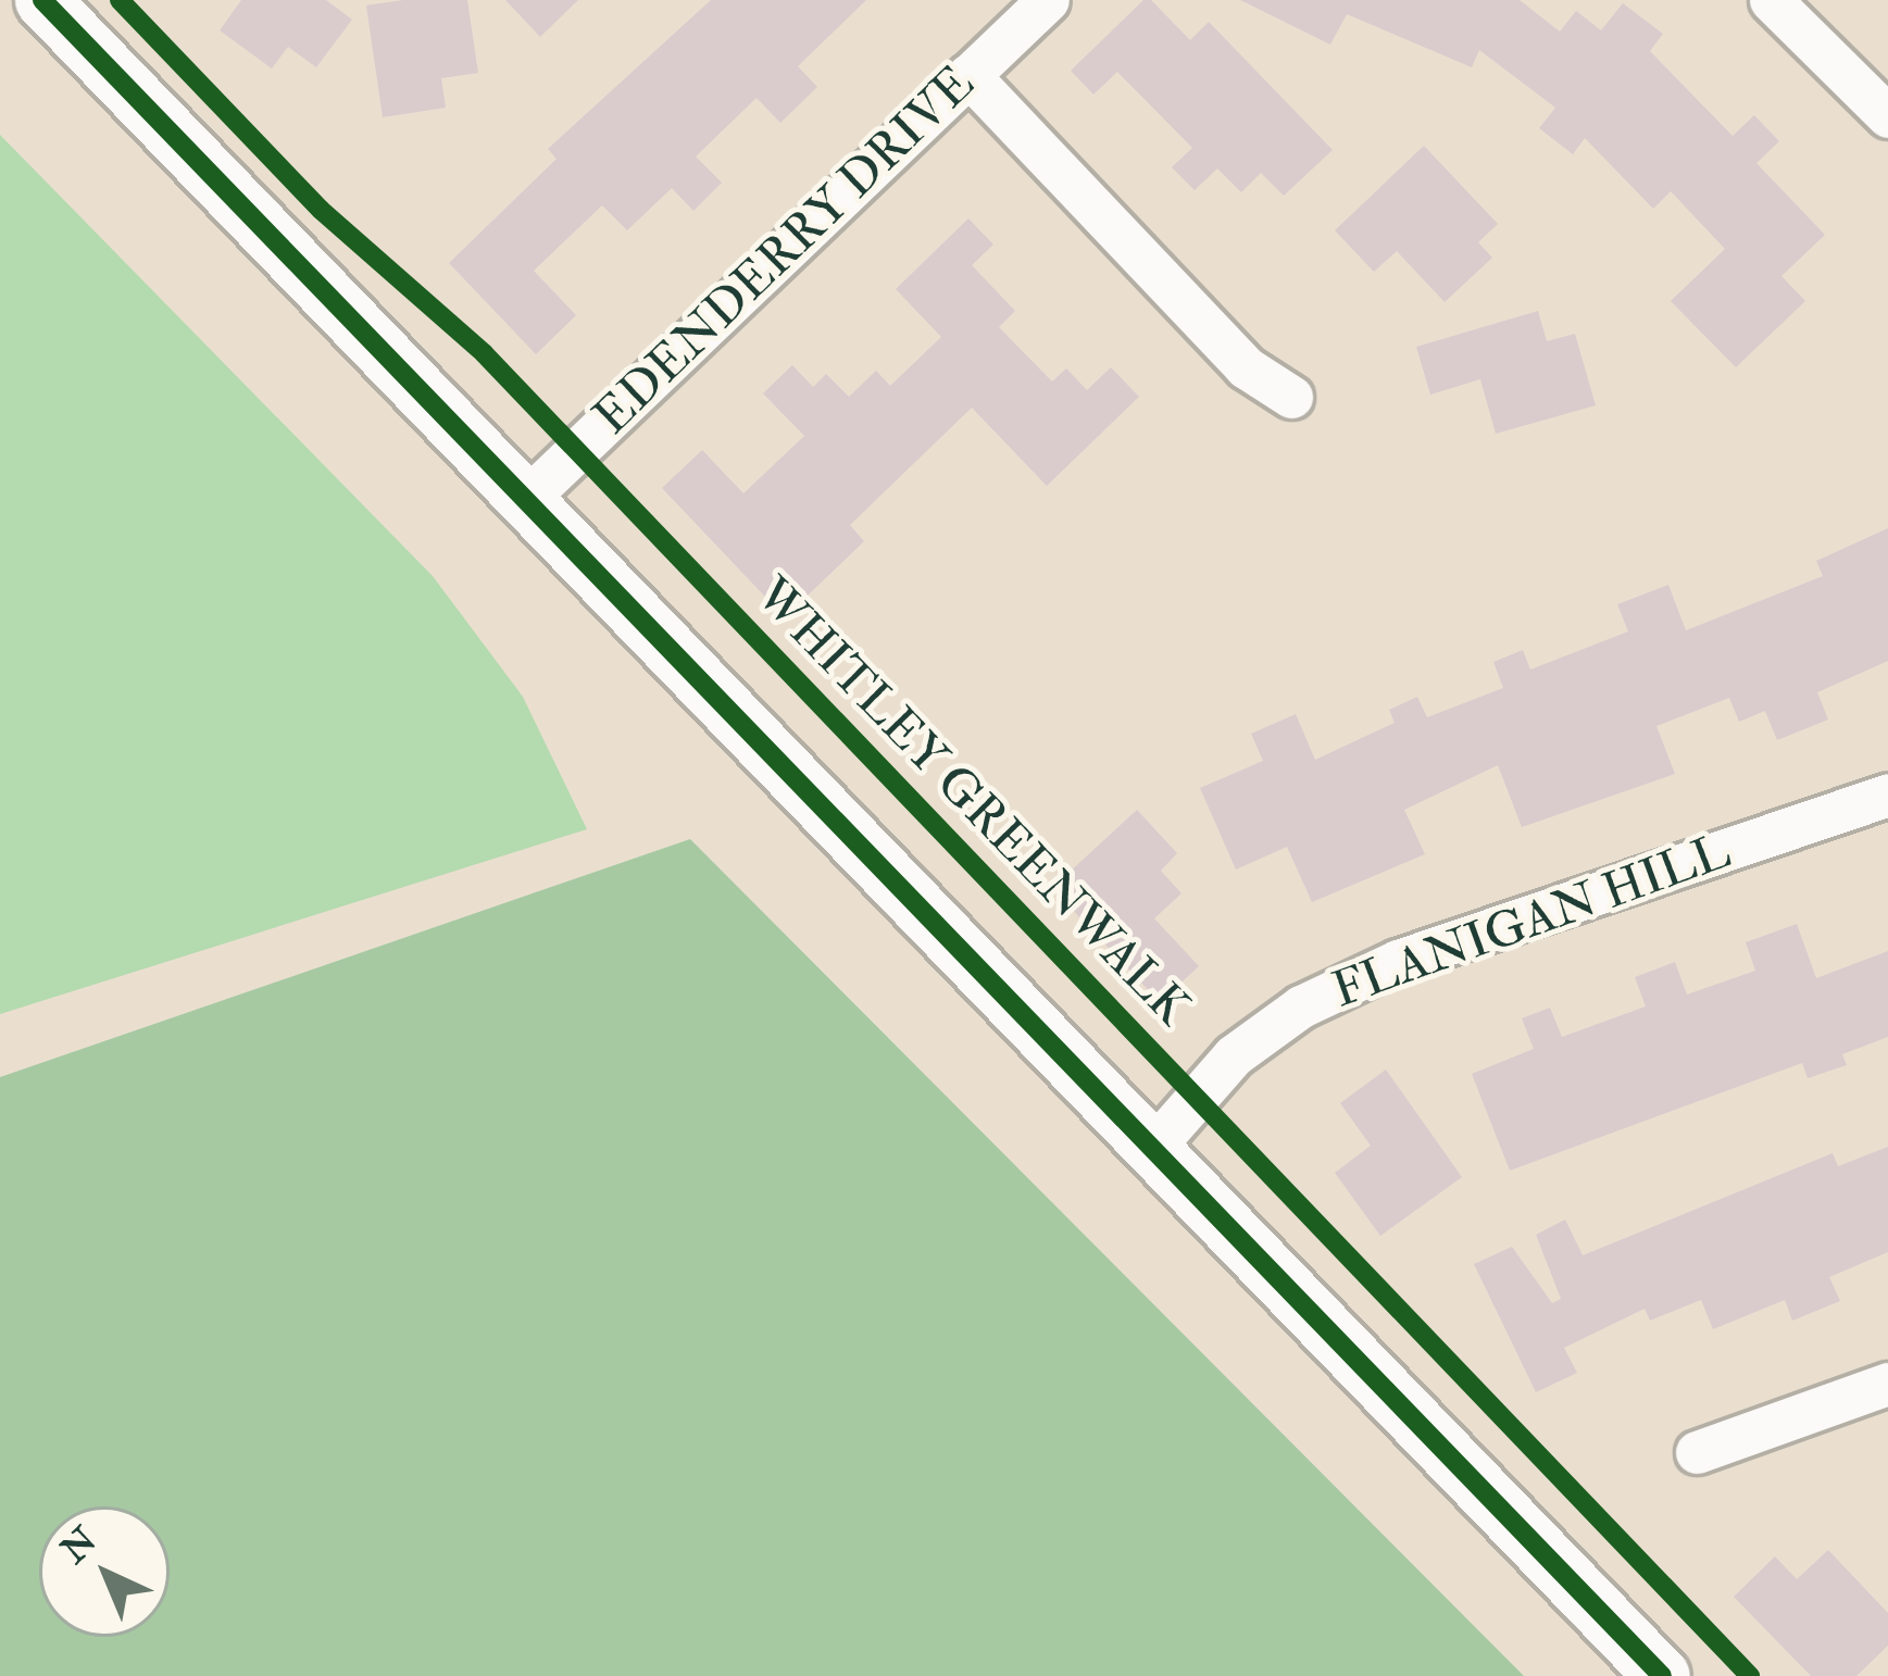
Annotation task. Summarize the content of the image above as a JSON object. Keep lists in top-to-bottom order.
{
  "streets": {
    "street": ["EDENDERRY DRIVE", "FLANIGAN HILL"],
    "cycle path": ["WHITLEY GREENWALK"]
  },
  "north": "top left"
}
